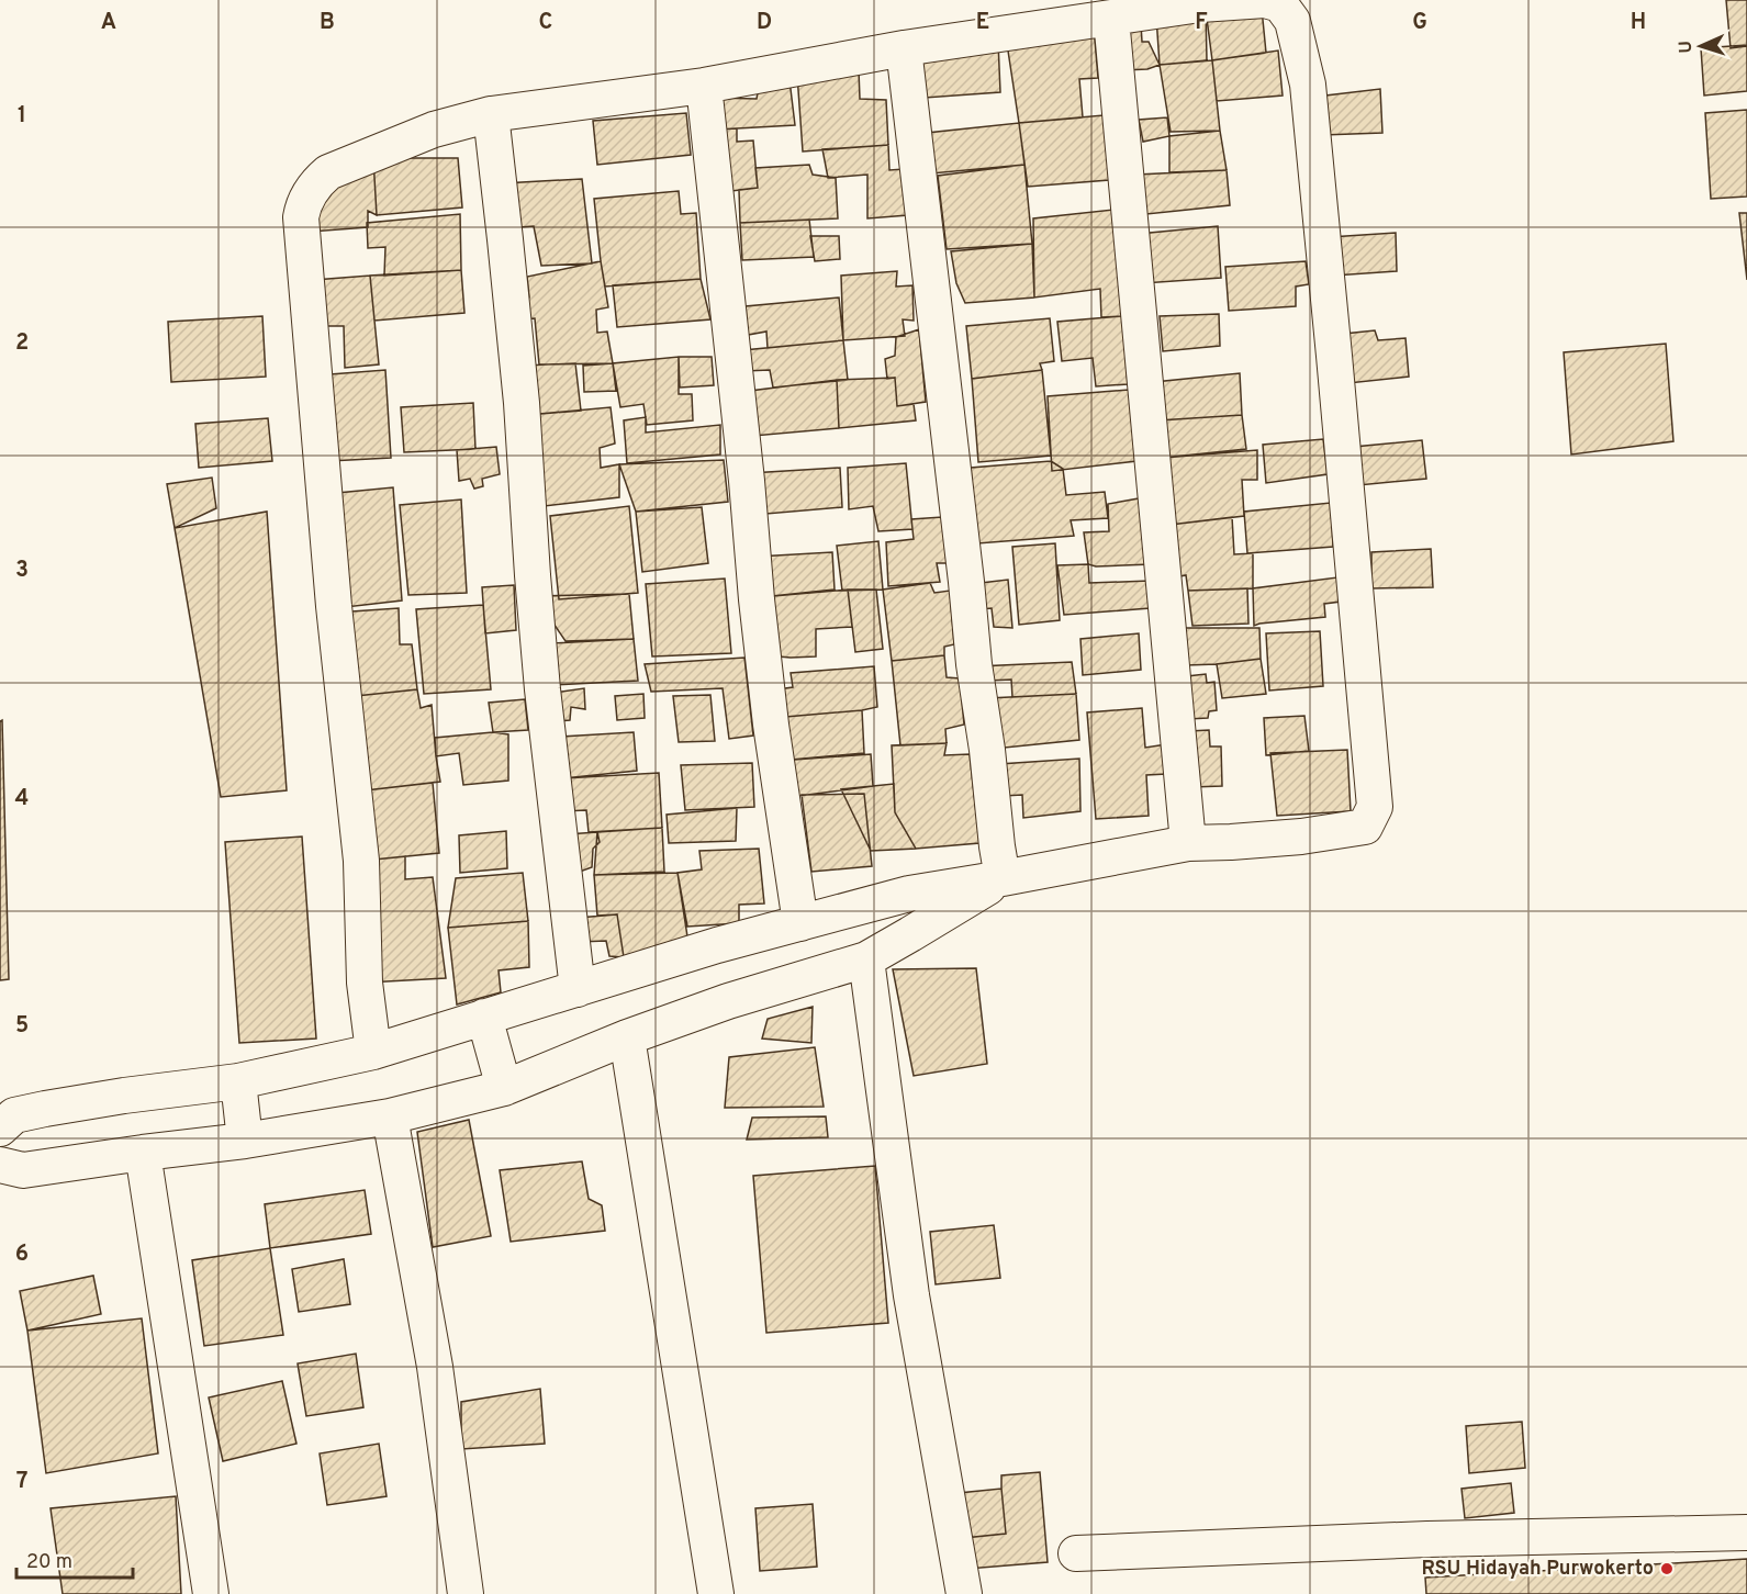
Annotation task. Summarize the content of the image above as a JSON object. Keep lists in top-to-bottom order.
{
  "places": ["RSU Hidayah Purwokerto"],
  "scale_bar": "20 m",
  "north": "left",
  "grid": {
    "columns": [
      "A",
      "B",
      "C",
      "D",
      "E",
      "F",
      "G",
      "H"
    ],
    "rows": [
      "1",
      "2",
      "3",
      "4",
      "5",
      "6",
      "7"
    ]
  }
}
